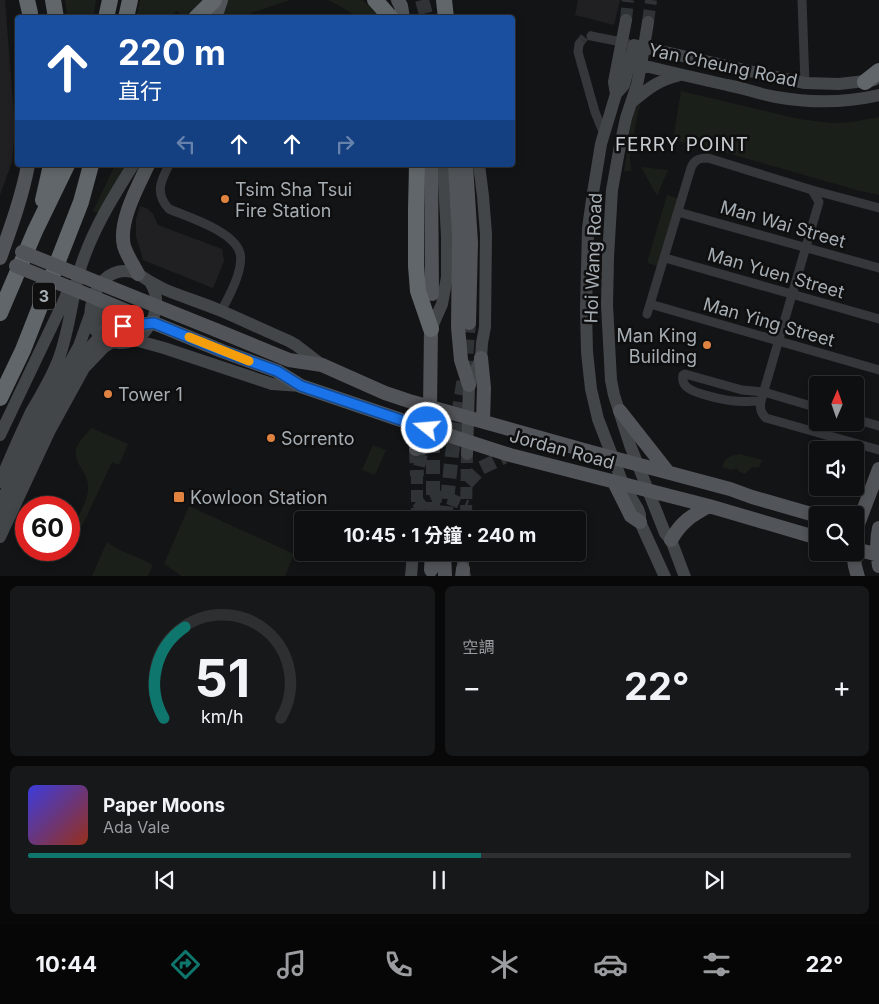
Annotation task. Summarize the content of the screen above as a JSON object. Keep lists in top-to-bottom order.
{
  "streets": {
    "highway": ["3"],
    "main road": ["Jordan Road"],
    "street": [
      "Yan Cheung Road",
      "Man Wai Street",
      "Hoi Wang Road",
      "Man Yuen Street",
      "Man Ying Street"
    ]
  },
  "crossings": [
    ["Yan Cheung Road", "Hoi Wang Road"],
    ["Hoi Wang Road", "Jordan Road"]
  ],
  "districts": ["FERRY POINT"],
  "places": {
    "other": [
      "Tsim Sha Tsui Fire Station",
      "Man King Building",
      "Tower 1",
      "Sorrento"
    ],
    "transit": ["Kowloon Station"]
  },
  "north": "top",
  "page": {
    "turn": ["220 m", "直行"],
    "limit": "60",
    "trip": "10:45 · 1 分鐘 · 240 m",
    "tile": "空調",
    "heat": ["−", "22°", "+"],
    "song": ["Paper Moons", "Ada Vale"],
    "tabs": ["10:44", "22°"],
    "gauge": ["51", "km/h"]
  }
}
